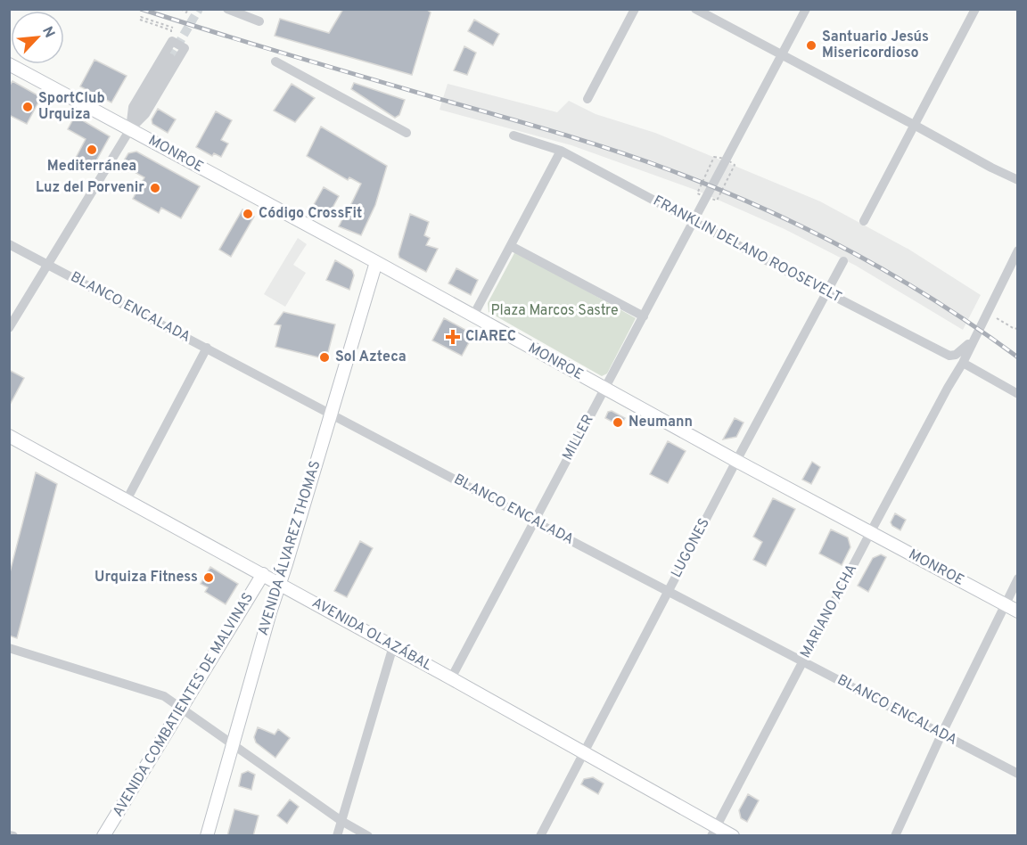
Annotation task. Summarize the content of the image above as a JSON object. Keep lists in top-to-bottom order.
{
  "streets": {
    "main road": [
      "MONROE",
      "AVENIDA ÁLVAREZ THOMAS",
      "AVENIDA OLAZÁBAL",
      "AVENIDA COMBATIENTES DE MALVINAS"
    ],
    "street": [
      "FRANKLIN DELANO ROOSEVELT",
      "BLANCO ENCALADA",
      "MILLER",
      "LUGONES",
      "MARIANO ACHA"
    ]
  },
  "crossings": [
    ["MONROE", "MILLER"],
    ["MONROE", "AVENIDA ÁLVAREZ THOMAS"],
    ["MONROE", "LUGONES"],
    ["MONROE", "MARIANO ACHA"],
    ["FRANKLIN DELANO ROOSEVELT", "MILLER"],
    ["FRANKLIN DELANO ROOSEVELT", "LUGONES"],
    ["FRANKLIN DELANO ROOSEVELT", "MARIANO ACHA"],
    ["BLANCO ENCALADA", "MILLER"],
    ["BLANCO ENCALADA", "AVENIDA ÁLVAREZ THOMAS"],
    ["BLANCO ENCALADA", "LUGONES"],
    ["BLANCO ENCALADA", "MARIANO ACHA"],
    ["MILLER", "AVENIDA OLAZÁBAL"],
    ["AVENIDA ÁLVAREZ THOMAS", "AVENIDA OLAZÁBAL"],
    ["LUGONES", "AVENIDA OLAZÁBAL"],
    ["MARIANO ACHA", "AVENIDA OLAZÁBAL"],
    ["AVENIDA OLAZÁBAL", "AVENIDA COMBATIENTES DE MALVINAS"]
  ],
  "parks": ["Plaza Marcos Sastre"],
  "places": {
    "other": [
      "Santuario Jesús Misericordioso",
      "SportClub Urquiza",
      "Mediterránea",
      "Luz del Porvenir",
      "Código CrossFit",
      "Sol Azteca",
      "Neumann",
      "Urquiza Fitness"
    ],
    "health": ["CIAREC"]
  },
  "north": "top right"
}
